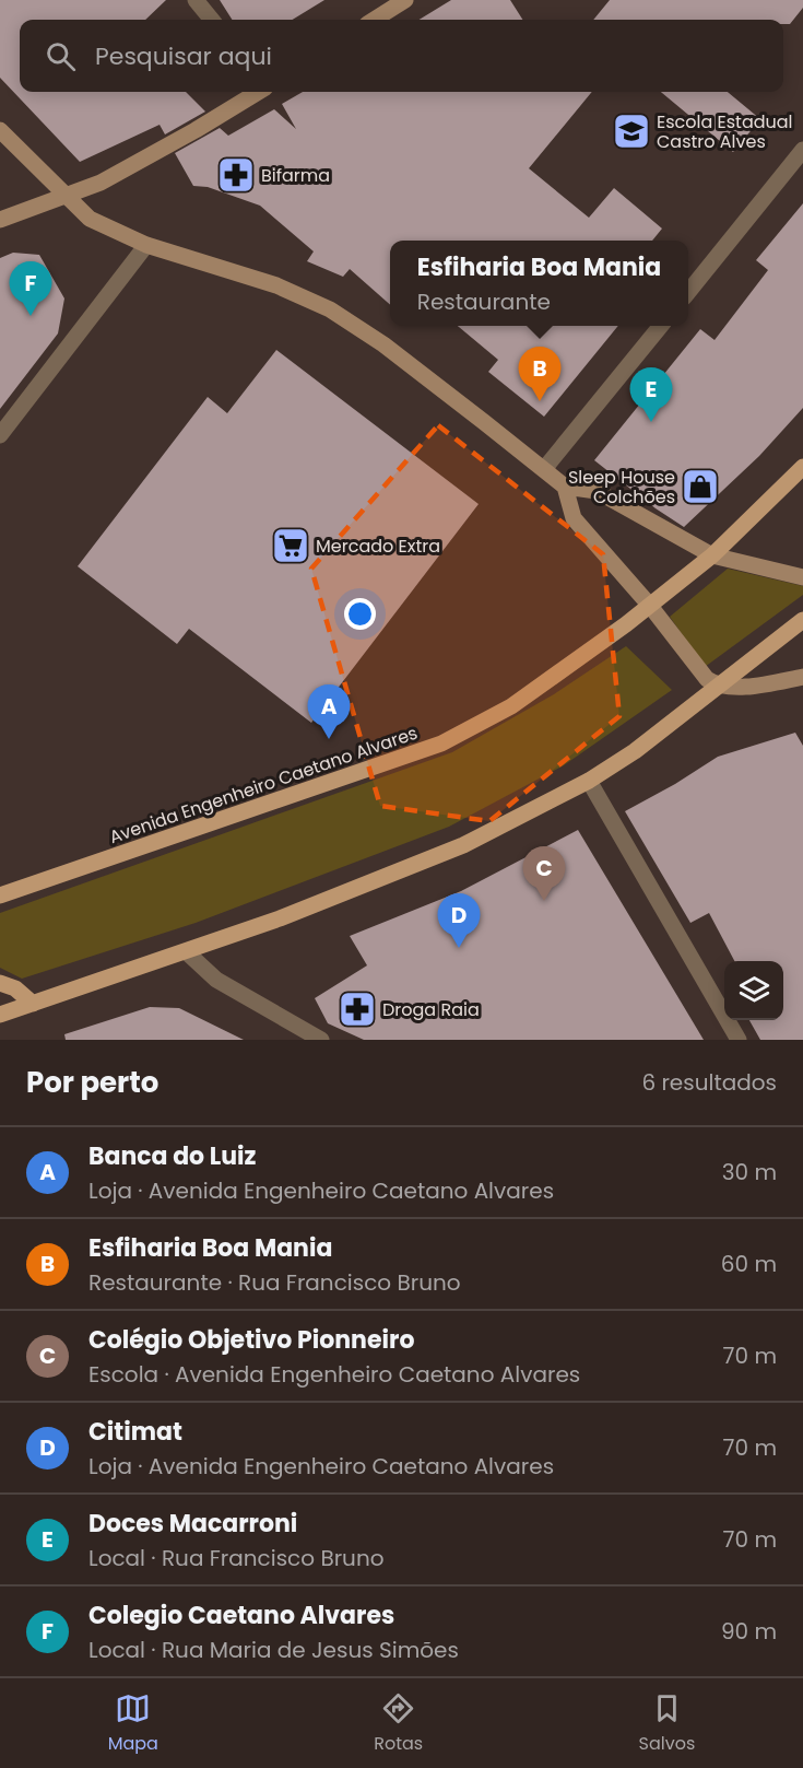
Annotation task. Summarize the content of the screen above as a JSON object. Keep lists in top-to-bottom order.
{
  "streets": {
    "main road": ["Avenida Engenheiro Caetano Alvares"]
  },
  "places": {
    "school or university": ["Escola Estadual Castro Alves"],
    "pharmacy": ["Bifarma", "Droga Raia"],
    "shop": ["Sleep House Colchões"],
    "supermarket": ["Mercado Extra"]
  },
  "page": {
    "search": "Pesquisar aqui",
    "popup": ["Esfiharia Boa Mania", "Restaurante"],
    "pins": [
      "F",
      "B",
      "E",
      "A",
      "C",
      "D"
    ],
    "heading": ["Por perto", "6 resultados"],
    "list": [
      {
        "mark": "A",
        "name": "Banca do Luiz",
        "note": "Loja · Avenida Engenheiro Caetano Alvares",
        "value": "30 m"
      },
      {
        "mark": "B",
        "name": "Esfiharia Boa Mania",
        "note": "Restaurante · Rua Francisco Bruno",
        "value": "60 m"
      },
      {
        "mark": "C",
        "name": "Colégio Objetivo Pionneiro",
        "note": "Escola · Avenida Engenheiro Caetano Alvares",
        "value": "70 m"
      },
      {
        "mark": "D",
        "name": "Citimat",
        "note": "Loja · Avenida Engenheiro Caetano Alvares",
        "value": "70 m"
      },
      {
        "mark": "E",
        "name": "Doces Macarroni",
        "note": "Local · Rua Francisco Bruno",
        "value": "70 m"
      },
      {
        "mark": "F",
        "name": "Colegio Caetano Alvares",
        "note": "Local · Rua Maria de Jesus Simões",
        "value": "90 m"
      }
    ],
    "nav": ["Mapa", "Rotas", "Salvos"]
  }
}
